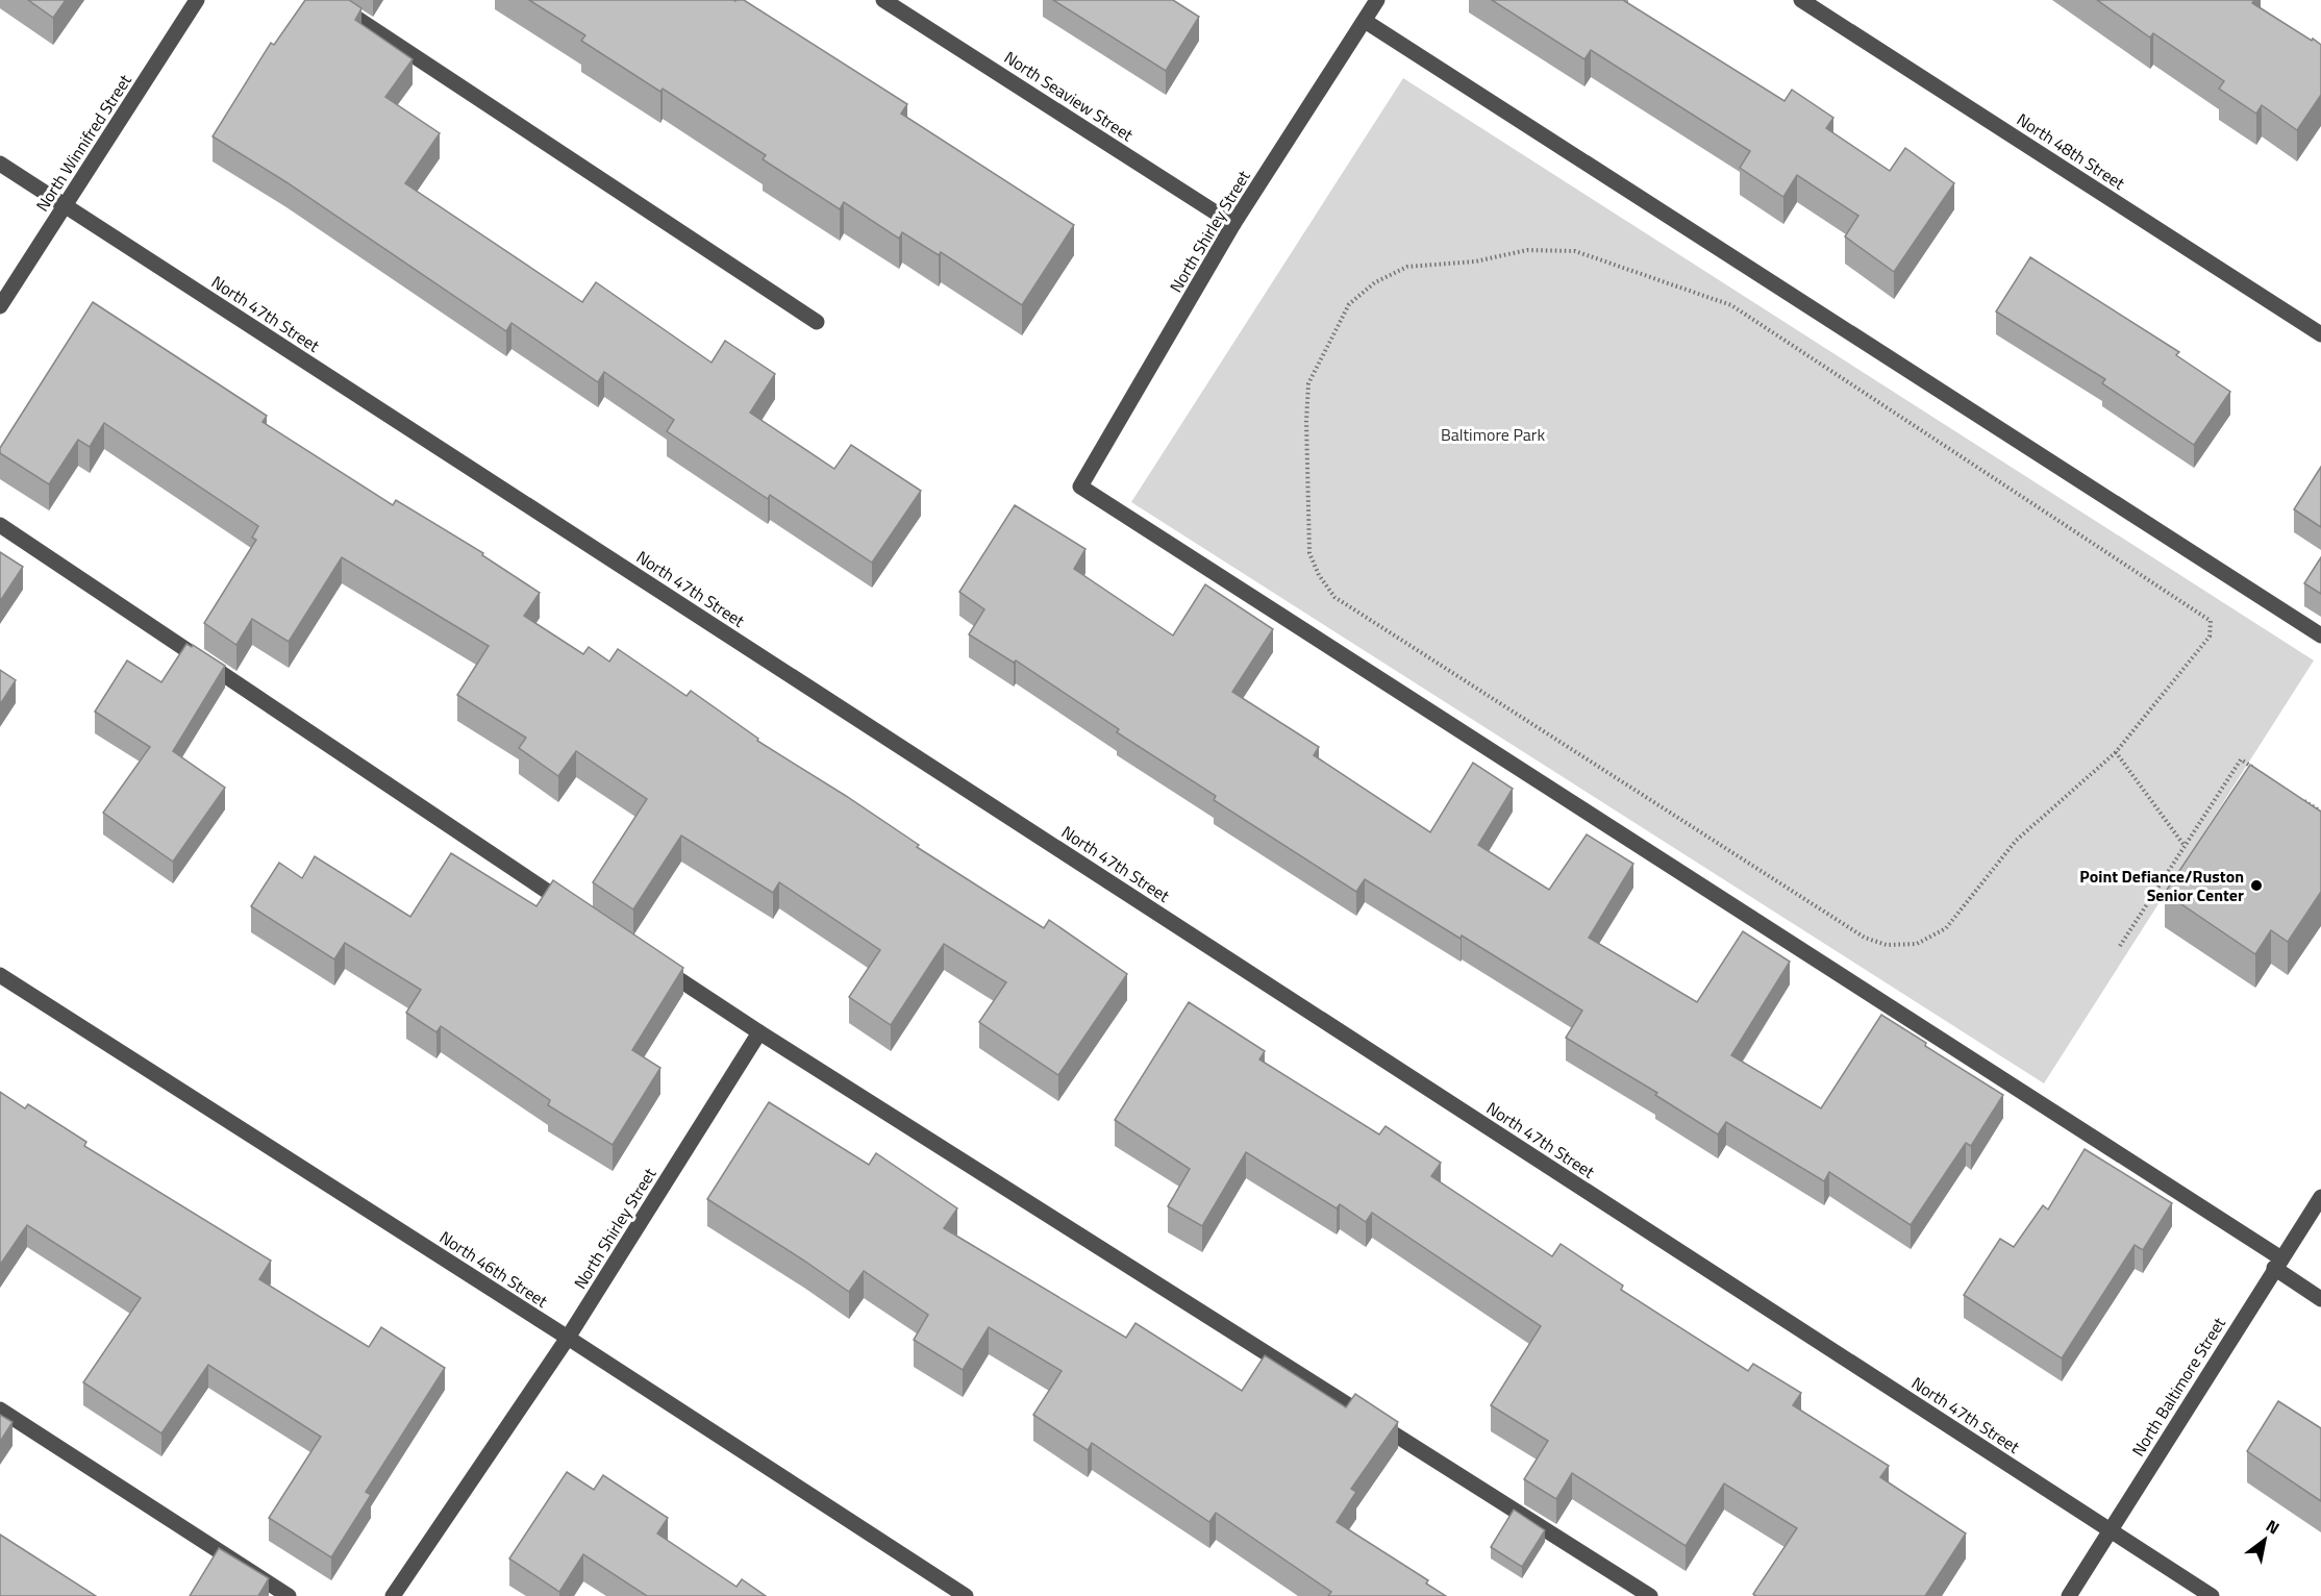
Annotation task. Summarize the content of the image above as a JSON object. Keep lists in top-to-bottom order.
{
  "streets": {
    "street": [
      "North Seaview Street",
      "North Winnifred Street",
      "North 48th Street",
      "North Shirley Street",
      "North 47th Street",
      "North 46th Street",
      "North Baltimore Street"
    ]
  },
  "crossings": [
    ["North Seaview Street", "North Shirley Street"],
    ["North Winnifred Street", "North 47th Street"],
    ["North Shirley Street", "North 46th Street"],
    ["North Shirley Street", "North Baltimore Street"],
    ["North 47th Street", "North Baltimore Street"]
  ],
  "parks": ["Baltimore Park"],
  "places": ["Point Defiance/Ruston Senior Center"],
  "north": "top right"
}
